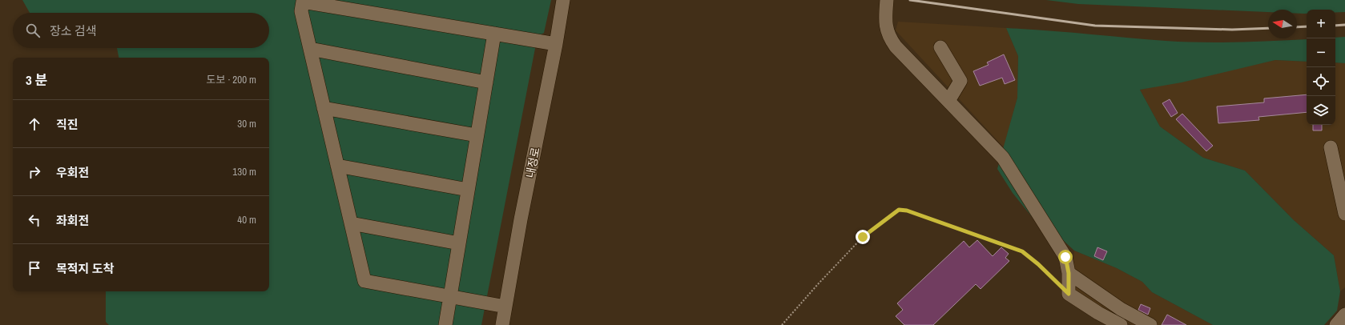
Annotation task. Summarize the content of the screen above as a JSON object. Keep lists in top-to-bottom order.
{
  "streets": {
    "street": ["내정로"]
  },
  "north": "left",
  "page": {
    "map_buttons": ["+", "−"],
    "search": "장소 검색",
    "heading": ["3 분", "도보 · 200 m"],
    "list": [
      ["직진", "30 m"],
      ["우회전", "130 m"],
      ["좌회전", "40 m"],
      "목적지 도착"
    ]
  }
}
